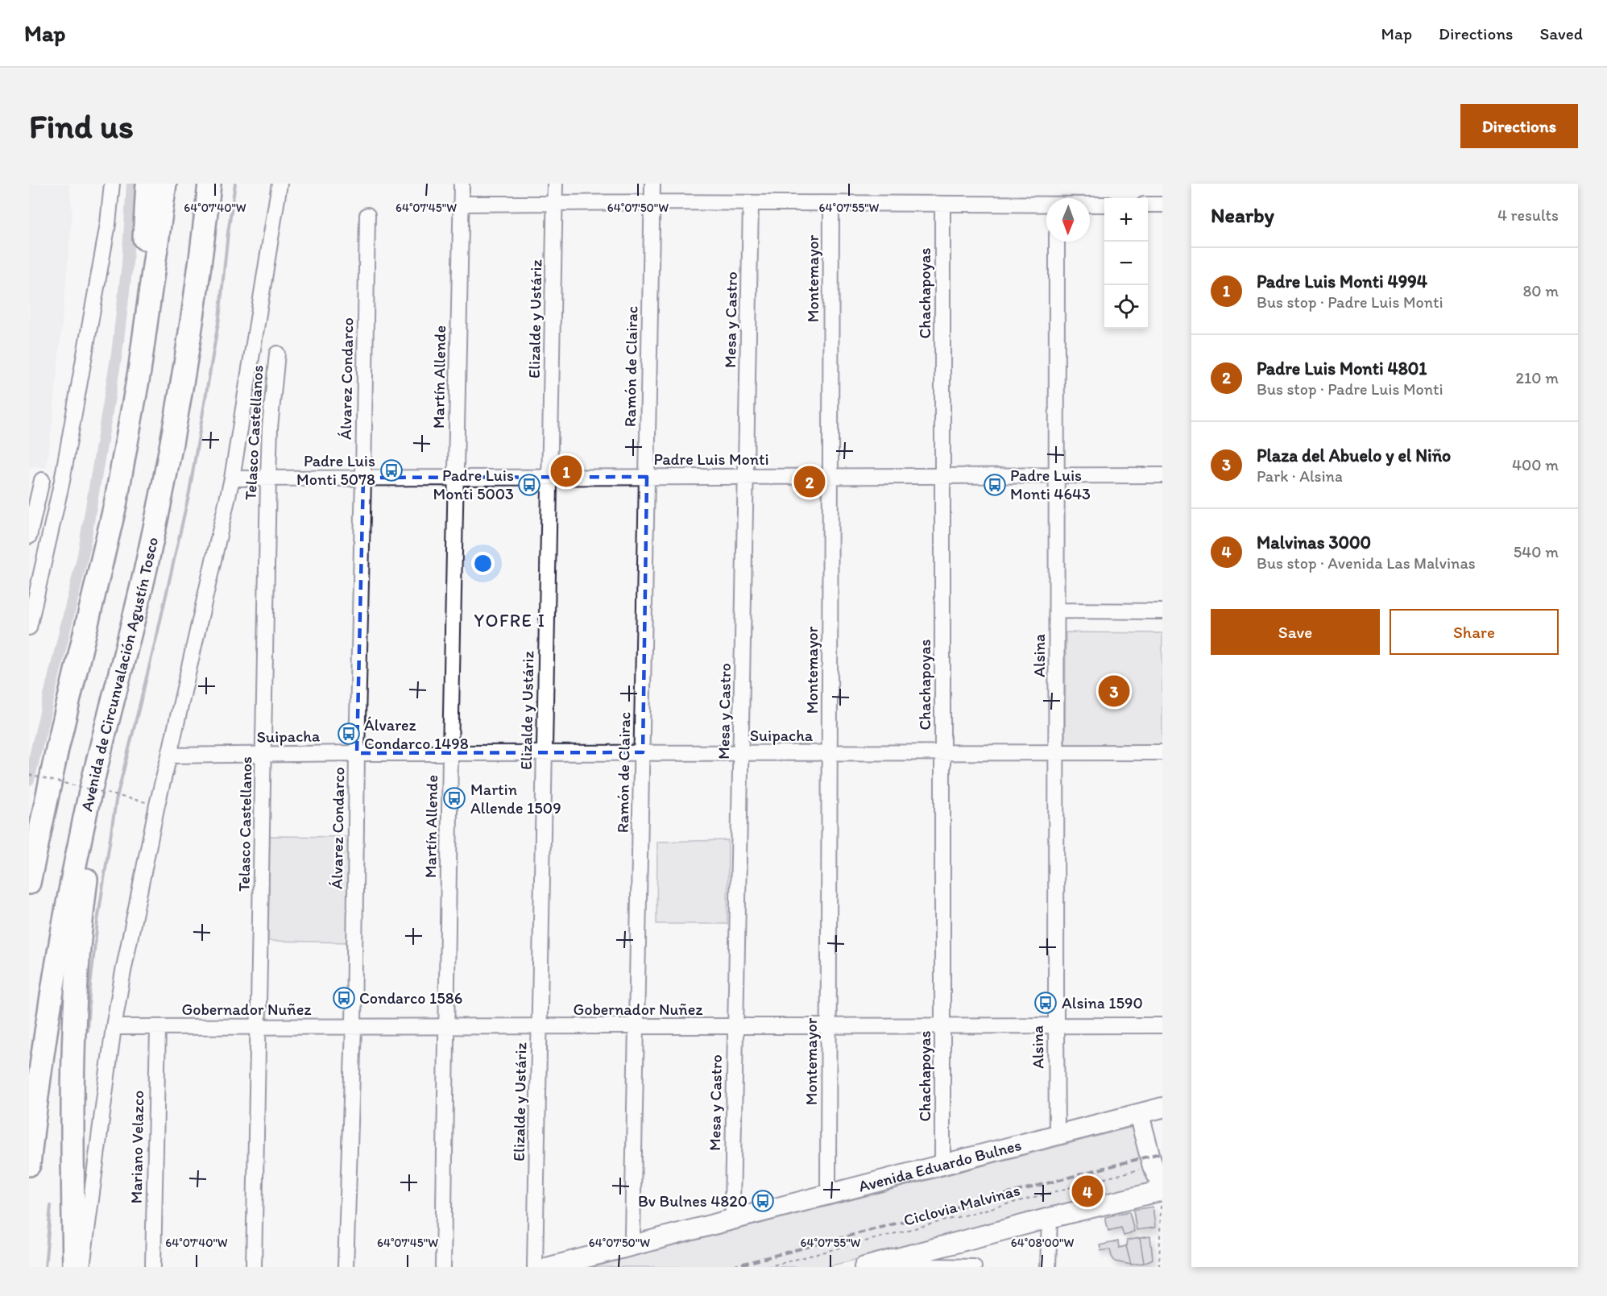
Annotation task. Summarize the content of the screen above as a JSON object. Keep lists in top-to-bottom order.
{
  "streets": {
    "highway": ["Avenida de Circunvalación Agustín Tosco"],
    "main road": ["Avenida Eduardo Bulnes"],
    "street": [
      "Montemayor",
      "Chachapoyas",
      "Elizalde y Ustáriz",
      "Mesa y Castro",
      "Ramón de Clairac",
      "Martín Allende",
      "Álvarez Condarco",
      "Telasco Castellanos",
      "Padre Luis Monti",
      "Alsina",
      "Suipacha",
      "Gobernador Nuñez",
      "Mariano Velazco"
    ],
    "path": ["Ciclovia Malvinas"]
  },
  "crossings": [
    ["Montemayor", "Padre Luis Monti"],
    ["Montemayor", "Suipacha"],
    ["Montemayor", "Gobernador Nuñez"],
    ["Montemayor", "Avenida Eduardo Bulnes"],
    ["Chachapoyas", "Padre Luis Monti"],
    ["Chachapoyas", "Suipacha"],
    ["Chachapoyas", "Gobernador Nuñez"],
    ["Chachapoyas", "Avenida Eduardo Bulnes"],
    ["Elizalde y Ustáriz", "Padre Luis Monti"],
    ["Elizalde y Ustáriz", "Suipacha"],
    ["Elizalde y Ustáriz", "Gobernador Nuñez"],
    ["Mesa y Castro", "Padre Luis Monti"],
    ["Mesa y Castro", "Suipacha"],
    ["Mesa y Castro", "Gobernador Nuñez"],
    ["Mesa y Castro", "Avenida Eduardo Bulnes"],
    ["Ramón de Clairac", "Padre Luis Monti"],
    ["Ramón de Clairac", "Suipacha"],
    ["Ramón de Clairac", "Gobernador Nuñez"],
    ["Ramón de Clairac", "Avenida Eduardo Bulnes"],
    ["Martín Allende", "Padre Luis Monti"],
    ["Martín Allende", "Suipacha"],
    ["Martín Allende", "Gobernador Nuñez"],
    ["Álvarez Condarco", "Padre Luis Monti"],
    ["Álvarez Condarco", "Suipacha"],
    ["Álvarez Condarco", "Gobernador Nuñez"],
    ["Telasco Castellanos", "Padre Luis Monti"],
    ["Telasco Castellanos", "Suipacha"],
    ["Telasco Castellanos", "Gobernador Nuñez"],
    ["Padre Luis Monti", "Alsina"],
    ["Alsina", "Suipacha"],
    ["Alsina", "Gobernador Nuñez"],
    ["Alsina", "Avenida Eduardo Bulnes"],
    ["Gobernador Nuñez", "Mariano Velazco"]
  ],
  "districts": ["YOFRE I"],
  "places": {
    "bus stop": [
      "Padre Luis Monti 5078",
      "Padre Luis Monti 5003",
      "Padre Luis Monti 4643",
      "Álvarez Condarco 1498",
      "Martin Allende 1509",
      "Condarco 1586",
      "Alsina 1590",
      "Bv Bulnes 4820"
    ]
  },
  "north": "bottom",
  "page": {
    "header": "Map",
    "nav": ["Map", "Directions", "Saved"],
    "buttons": [
      "Directions",
      ["Save", "Share"]
    ],
    "title": "Find us",
    "heading": ["Nearby", "4 results"],
    "map_buttons": ["+", "−"],
    "list": [
      {
        "mark": "1",
        "name": "Padre Luis Monti 4994",
        "note": "Bus stop · Padre Luis Monti",
        "value": "80 m"
      },
      {
        "mark": "2",
        "name": "Padre Luis Monti 4801",
        "note": "Bus stop · Padre Luis Monti",
        "value": "210 m"
      },
      {
        "mark": "3",
        "name": "Plaza del Abuelo y el Niño",
        "note": "Park · Alsina",
        "value": "400 m"
      },
      {
        "mark": "4",
        "name": "Malvinas 3000",
        "note": "Bus stop · Avenida Las Malvinas",
        "value": "540 m"
      }
    ],
    "pins": [
      "1",
      "2",
      "3",
      "4"
    ]
  },
  "coordinates": [
    "64°07'40\"W",
    "64°07'45\"W",
    "64°07'50\"W",
    "64°07'55\"W",
    "64°08'00\"W"
  ]
}
